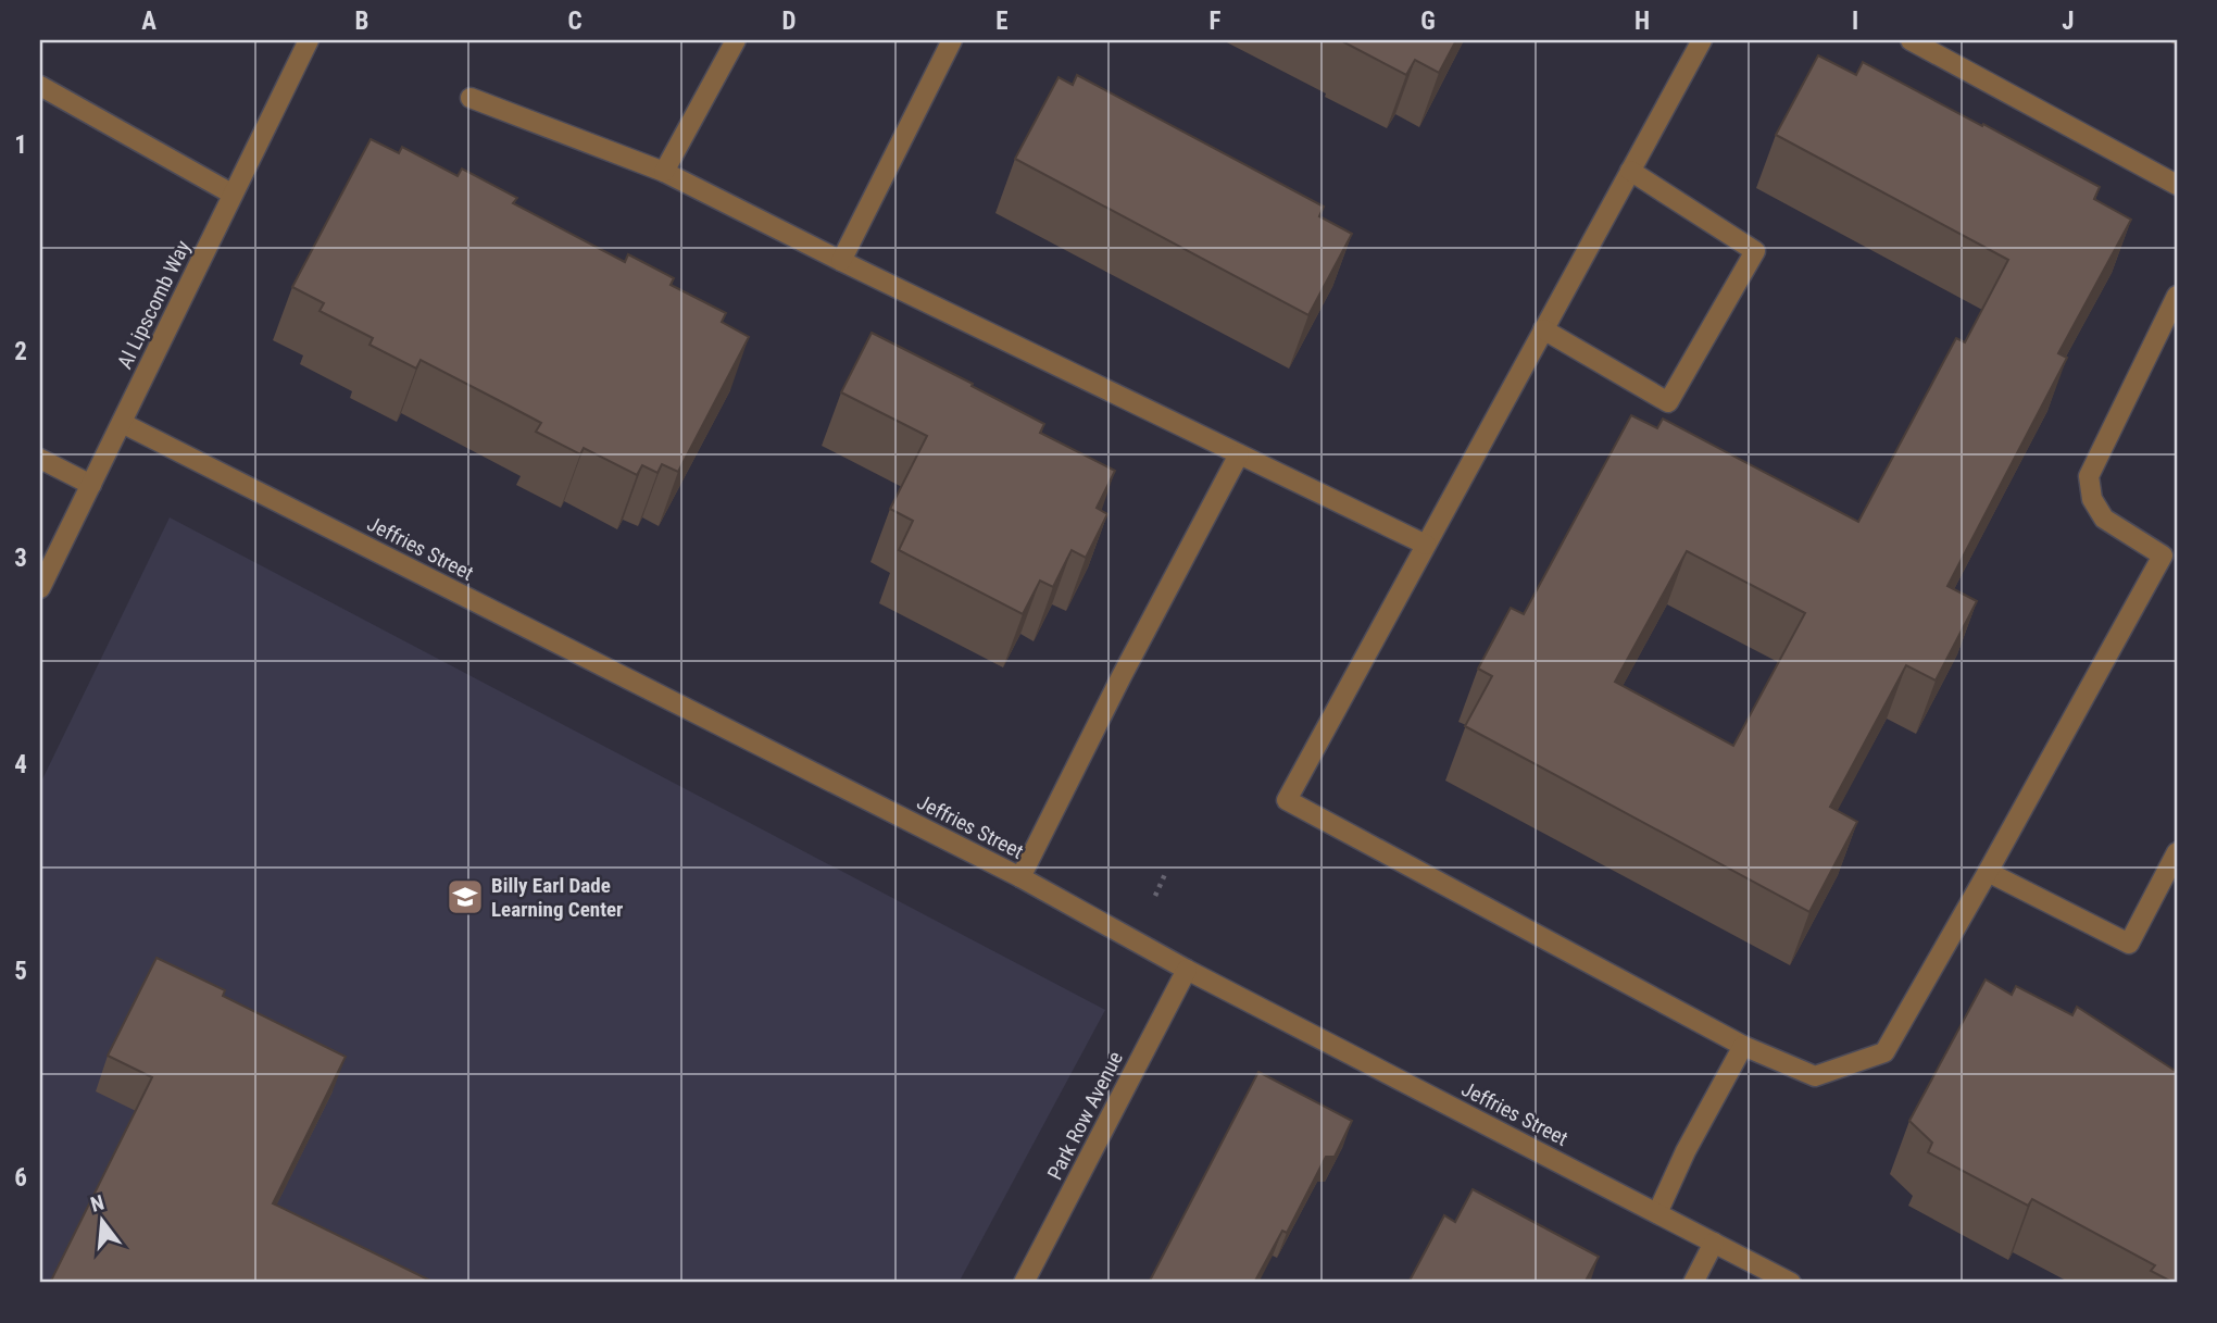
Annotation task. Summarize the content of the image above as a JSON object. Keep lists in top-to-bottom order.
{
  "streets": {
    "street": ["Al Lipscomb Way", "Jeffries Street", "Park Row Avenue"]
  },
  "crossings": [
    ["Al Lipscomb Way", "Jeffries Street"],
    ["Jeffries Street", "Park Row Avenue"]
  ],
  "places": {
    "school or university": ["Billy Earl Dade Learning Center"]
  },
  "north": "top",
  "grid": {
    "columns": [
      "A",
      "B",
      "C",
      "D",
      "E",
      "F",
      "G",
      "H",
      "I",
      "J"
    ],
    "rows": [
      "1",
      "2",
      "3",
      "4",
      "5",
      "6"
    ]
  }
}
